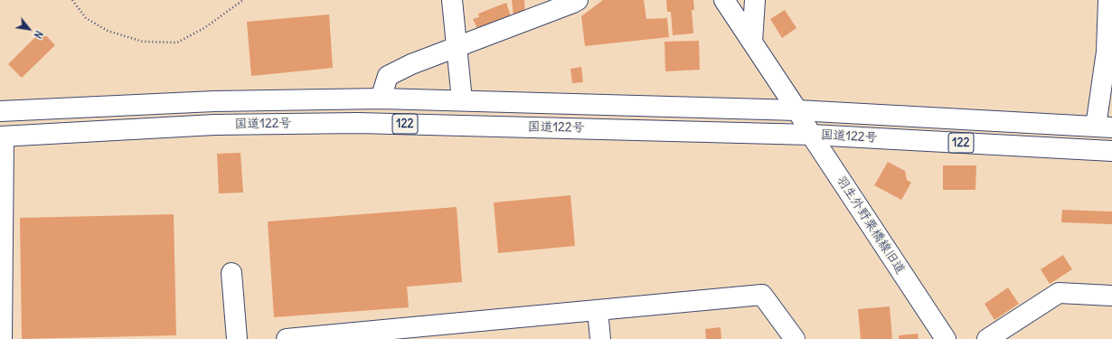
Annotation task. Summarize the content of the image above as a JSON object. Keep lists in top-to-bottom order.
{
  "streets": {
    "main road": ["国道122号", "122", "羽生外野栗橋線旧道"]
  },
  "crossings": [
    ["国道122号", "羽生外野栗橋線旧道"]
  ],
  "north": "bottom right"
}
